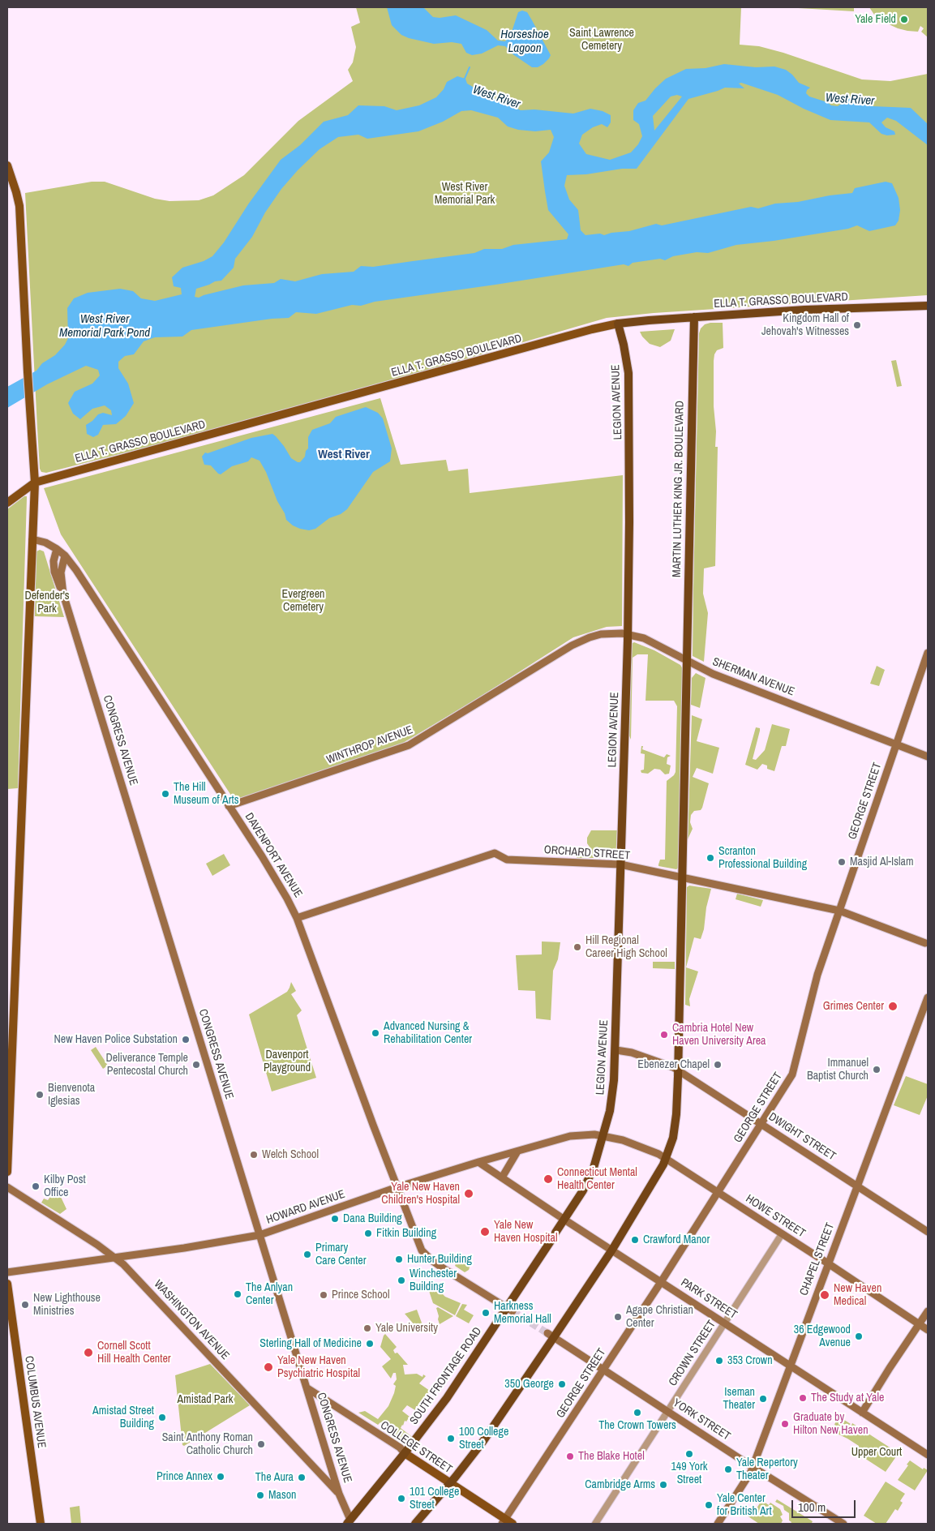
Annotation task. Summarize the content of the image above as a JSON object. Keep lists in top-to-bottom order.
{
  "streets": {
    "highway": [
      "ELLA T. GRASSO BOULEVARD",
      "LEGION AVENUE",
      "MARTIN LUTHER KING JR. BOULEVARD",
      "SOUTH FRONTAGE ROAD"
    ],
    "main road": [
      "SHERMAN AVENUE",
      "CONGRESS AVENUE",
      "WINTHROP AVENUE",
      "GEORGE STREET",
      "ORCHARD STREET",
      "DAVENPORT AVENUE",
      "DWIGHT STREET",
      "HOWARD AVENUE",
      "HOWE STREET",
      "CHAPEL STREET",
      "PARK STREET",
      "WASHINGTON AVENUE",
      "COLUMBUS AVENUE",
      "YORK STREET",
      "COLLEGE STREET"
    ],
    "street": ["CROWN STREET"]
  },
  "crossings": [
    ["ELLA T. GRASSO BOULEVARD", "LEGION AVENUE"],
    ["ELLA T. GRASSO BOULEVARD", "MARTIN LUTHER KING JR. BOULEVARD"],
    ["LEGION AVENUE", "SHERMAN AVENUE"],
    ["LEGION AVENUE", "ORCHARD STREET"],
    ["LEGION AVENUE", "DWIGHT STREET"],
    ["LEGION AVENUE", "HOWARD AVENUE"],
    ["LEGION AVENUE", "HOWE STREET"],
    ["LEGION AVENUE", "SOUTH FRONTAGE ROAD"],
    ["MARTIN LUTHER KING JR. BOULEVARD", "SHERMAN AVENUE"],
    ["MARTIN LUTHER KING JR. BOULEVARD", "ORCHARD STREET"],
    ["MARTIN LUTHER KING JR. BOULEVARD", "DWIGHT STREET"],
    ["MARTIN LUTHER KING JR. BOULEVARD", "HOWE STREET"],
    ["MARTIN LUTHER KING JR. BOULEVARD", "PARK STREET"],
    ["MARTIN LUTHER KING JR. BOULEVARD", "YORK STREET"],
    ["MARTIN LUTHER KING JR. BOULEVARD", "COLLEGE STREET"],
    ["SHERMAN AVENUE", "WINTHROP AVENUE"],
    ["SHERMAN AVENUE", "GEORGE STREET"],
    ["CONGRESS AVENUE", "DAVENPORT AVENUE"],
    ["CONGRESS AVENUE", "HOWARD AVENUE"],
    ["CONGRESS AVENUE", "WASHINGTON AVENUE"],
    ["CONGRESS AVENUE", "SOUTH FRONTAGE ROAD"],
    ["CONGRESS AVENUE", "COLLEGE STREET"],
    ["WINTHROP AVENUE", "DAVENPORT AVENUE"],
    ["GEORGE STREET", "ORCHARD STREET"],
    ["GEORGE STREET", "DWIGHT STREET"],
    ["GEORGE STREET", "HOWE STREET"],
    ["GEORGE STREET", "PARK STREET"],
    ["GEORGE STREET", "YORK STREET"],
    ["GEORGE STREET", "COLLEGE STREET"],
    ["ORCHARD STREET", "DAVENPORT AVENUE"],
    ["DAVENPORT AVENUE", "HOWARD AVENUE"],
    ["DWIGHT STREET", "CHAPEL STREET"],
    ["HOWARD AVENUE", "HOWE STREET"],
    ["HOWARD AVENUE", "PARK STREET"],
    ["HOWARD AVENUE", "WASHINGTON AVENUE"],
    ["HOWARD AVENUE", "SOUTH FRONTAGE ROAD"],
    ["HOWE STREET", "CHAPEL STREET"],
    ["HOWE STREET", "CROWN STREET"],
    ["HOWE STREET", "SOUTH FRONTAGE ROAD"],
    ["CHAPEL STREET", "PARK STREET"],
    ["CHAPEL STREET", "YORK STREET"],
    ["PARK STREET", "CROWN STREET"],
    ["PARK STREET", "SOUTH FRONTAGE ROAD"],
    ["CROWN STREET", "YORK STREET"],
    ["SOUTH FRONTAGE ROAD", "COLLEGE STREET"]
  ],
  "districts": ["West River"],
  "water": ["Horseshoe Lagoon", "West River", "West River Memorial Park Pond"],
  "parks": [
    "Saint Lawrence Cemetery",
    "West River Memorial Park",
    "Evergreen Cemetery",
    "Defender's Park",
    "Davenport Playground",
    "Amistad Park",
    "Upper Court"
  ],
  "places": [
    "Yale Field",
    "Kingdom Hall of Jehovah's Witnesses",
    "The Hill Museum of Arts",
    "Scranton Professional Building",
    "Masjid Al-Islam",
    "Hill Regional Career High School",
    "Grimes Center",
    "Advanced Nursing & Rehabilitation Center",
    "Cambria Hotel New Haven University Area",
    "New Haven Police Substation",
    "Deliverance Temple Pentecostal Church",
    "Ebenezer Chapel",
    "Immanuel Baptist Church",
    "Bienvenota Iglesias",
    "Welch School",
    "Connecticut Mental Health Center",
    "Kilby Post Office",
    "Yale New Haven Children's Hospital",
    "Dana Building",
    "Yale New Haven Hospital",
    "Fitkin Building",
    "Crawford Manor",
    "Primary Care Center",
    "Hunter Building",
    "Winchester Building",
    "The Anlyan Center",
    "Prince School",
    "New Haven Medical",
    "New Lighthouse Ministries",
    "Harkness Memorial Hall",
    "Agape Christian Center",
    "Yale University",
    "36 Edgewood Avenue",
    "Sterling Hall of Medicine",
    "Cornell Scott Hill Health Center",
    "353 Crown",
    "Yale New Haven Psychiatric Hospital",
    "350 George",
    "The Study at Yale",
    "Iseman Theater",
    "The Crown Towers",
    "Amistad Street Building",
    "Graduate by Hilton New Haven",
    "100 College Street",
    "Saint Anthony Roman Catholic Church",
    "149 York Street",
    "The Blake Hotel",
    "Yale Repertory Theater",
    "Prince Annex",
    "The Aura",
    "Cambridge Arms",
    "Mason",
    "101 College Street",
    "Yale Center for British Art"
  ],
  "scale_bar": "100 m"
}
